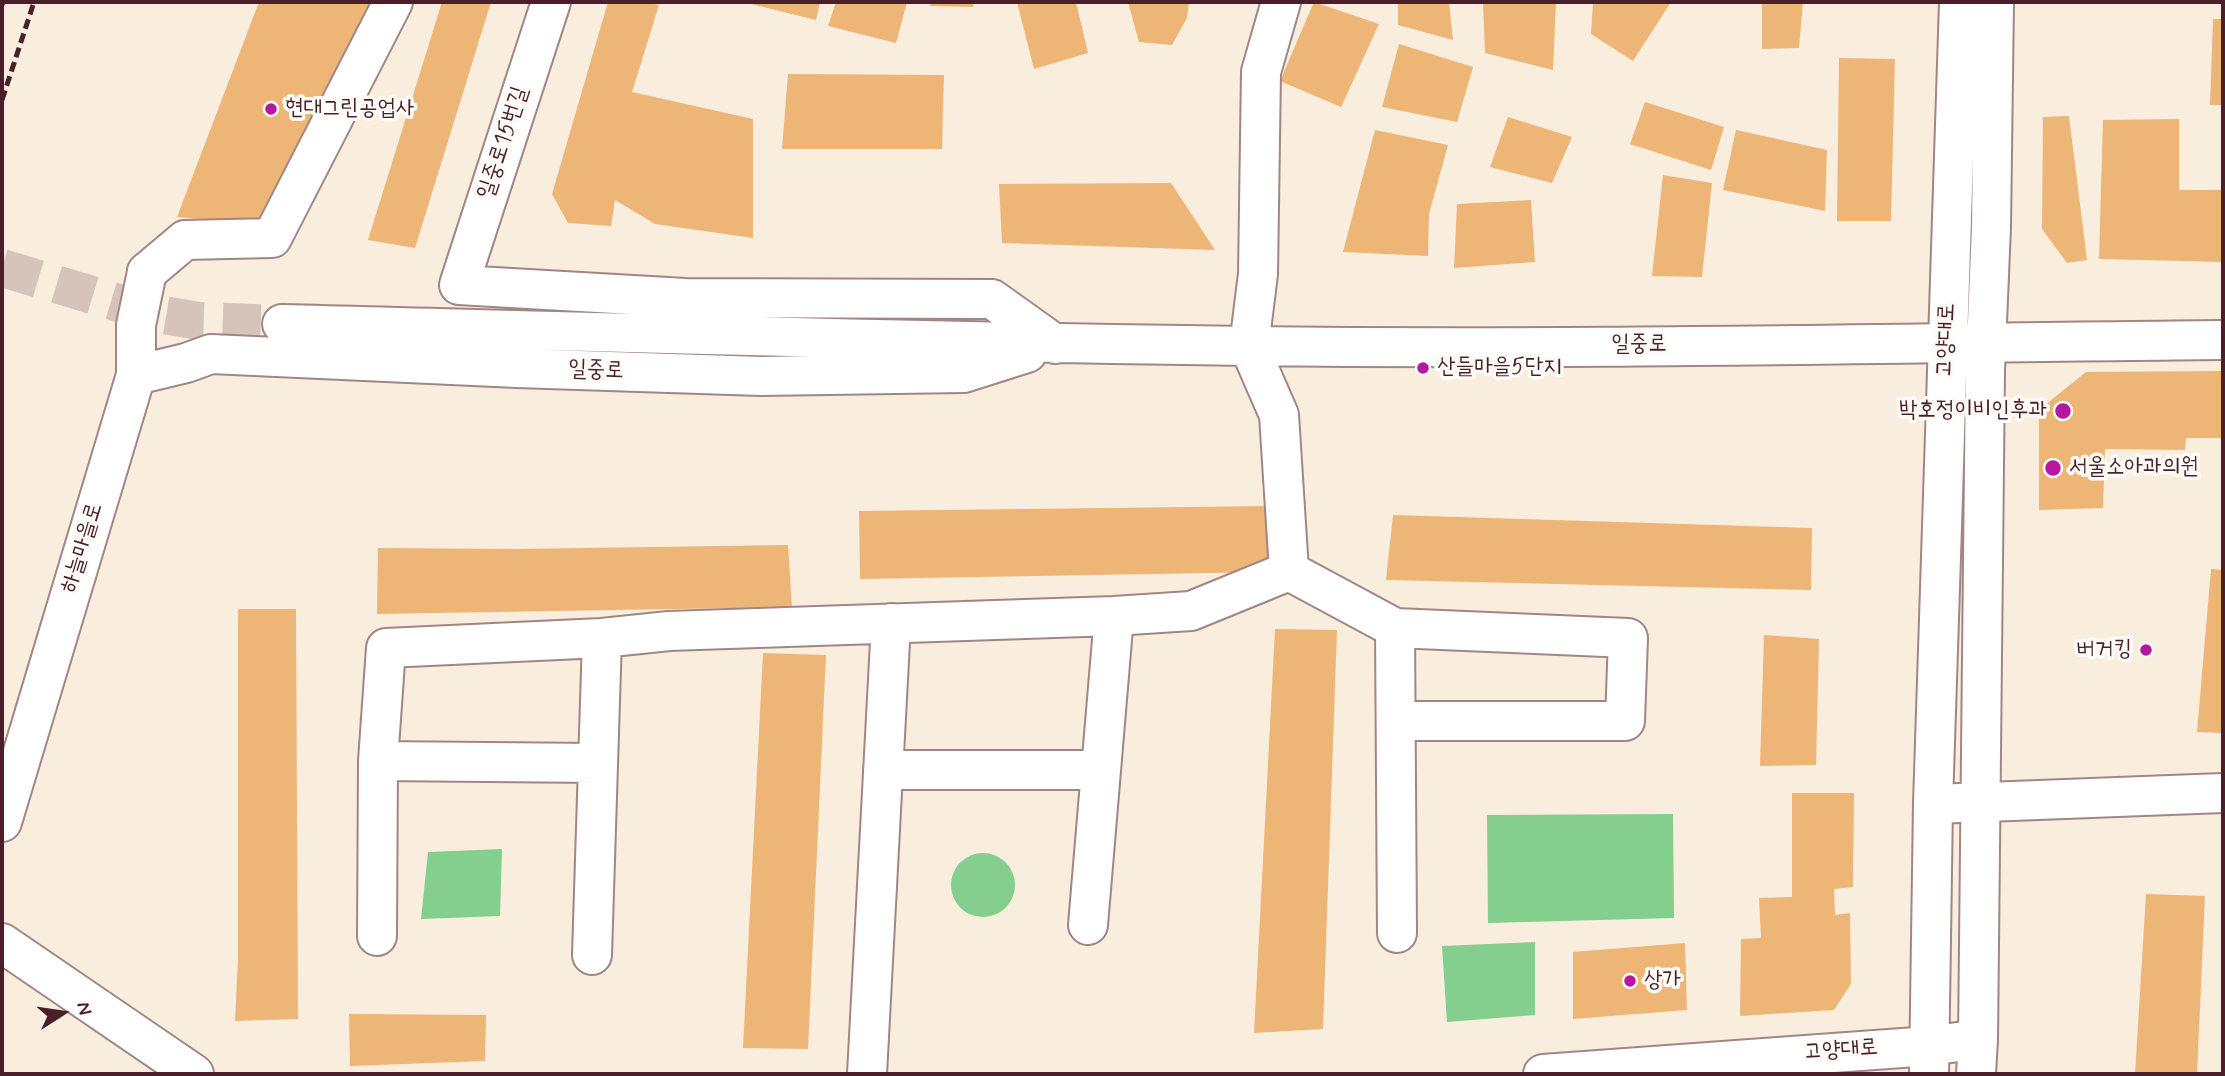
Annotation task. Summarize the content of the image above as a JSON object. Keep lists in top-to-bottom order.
{
  "streets": {
    "street": [
      "일중로15번길",
      "고양대로",
      "일중로",
      "하늘마을로"
    ]
  },
  "crossings": [
    ["일중로15번길", "일중로"],
    ["고양대로", "일중로"],
    ["일중로", "하늘마을로"]
  ],
  "places": [
    "현대그린공업사",
    "산들마을5단지",
    "박호정이비인후과",
    "서울소아과의원",
    "버거킹",
    "상가"
  ],
  "north": "right"
}
